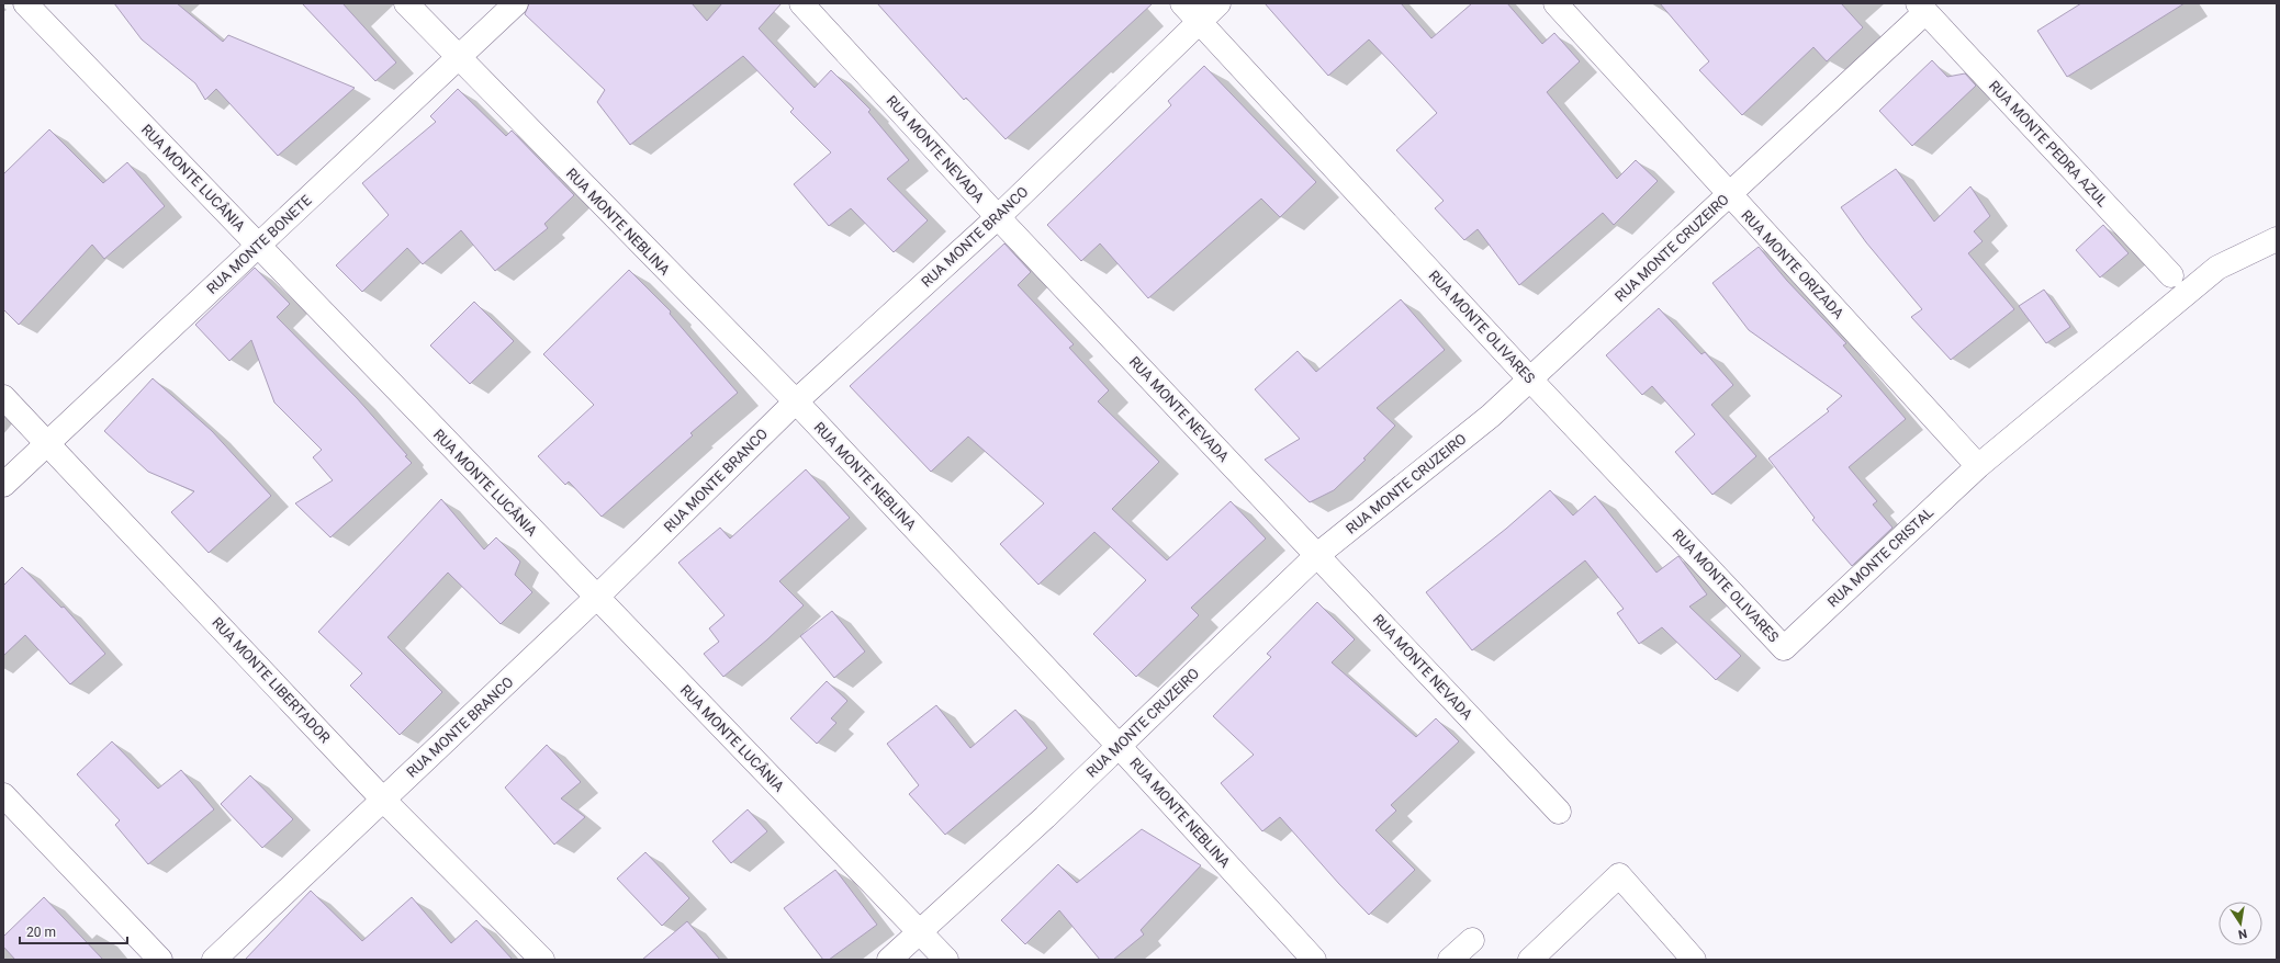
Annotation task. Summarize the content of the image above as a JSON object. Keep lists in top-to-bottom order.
{
  "streets": {
    "street": [
      "RUA MONTE PEDRA AZUL",
      "RUA MONTE NEVADA",
      "RUA MONTE LUCÂNIA",
      "RUA MONTE NEBLINA",
      "RUA MONTE BRANCO",
      "RUA MONTE BONETE",
      "RUA MONTE CRUZEIRO",
      "RUA MONTE ORIZADA",
      "RUA MONTE OLIVARES",
      "RUA MONTE CRISTAL",
      "RUA MONTE LIBERTADOR"
    ]
  },
  "crossings": [
    ["RUA MONTE PEDRA AZUL", "RUA MONTE CRUZEIRO"],
    ["RUA MONTE NEVADA", "RUA MONTE BRANCO"],
    ["RUA MONTE NEVADA", "RUA MONTE CRUZEIRO"],
    ["RUA MONTE LUCÂNIA", "RUA MONTE BRANCO"],
    ["RUA MONTE LUCÂNIA", "RUA MONTE BONETE"],
    ["RUA MONTE LUCÂNIA", "RUA MONTE CRUZEIRO"],
    ["RUA MONTE NEBLINA", "RUA MONTE BRANCO"],
    ["RUA MONTE NEBLINA", "RUA MONTE BONETE"],
    ["RUA MONTE NEBLINA", "RUA MONTE CRUZEIRO"],
    ["RUA MONTE BRANCO", "RUA MONTE OLIVARES"],
    ["RUA MONTE BRANCO", "RUA MONTE LIBERTADOR"],
    ["RUA MONTE BONETE", "RUA MONTE LIBERTADOR"],
    ["RUA MONTE CRUZEIRO", "RUA MONTE ORIZADA"],
    ["RUA MONTE CRUZEIRO", "RUA MONTE OLIVARES"],
    ["RUA MONTE ORIZADA", "RUA MONTE CRISTAL"],
    ["RUA MONTE OLIVARES", "RUA MONTE CRISTAL"]
  ],
  "scale_bar": "20 m",
  "north": "bottom"
}
